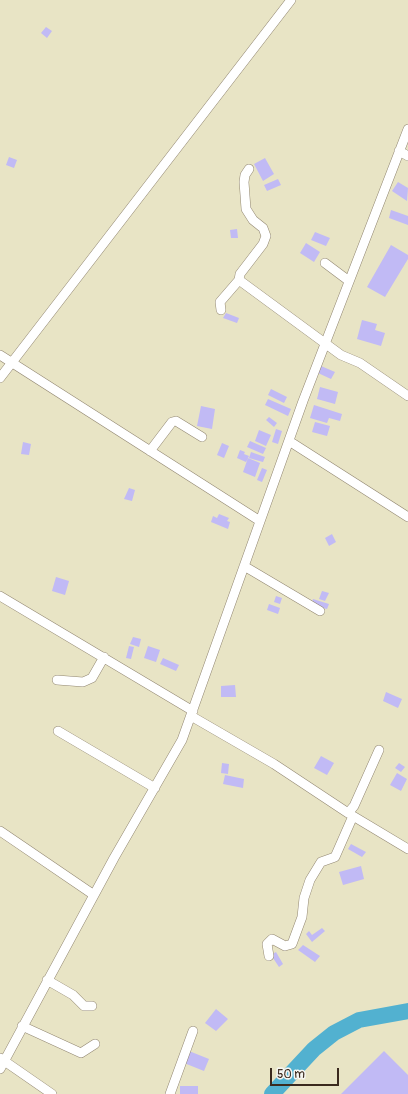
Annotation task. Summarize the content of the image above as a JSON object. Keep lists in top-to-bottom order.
{
  "scale_bar": "50 m"
}
